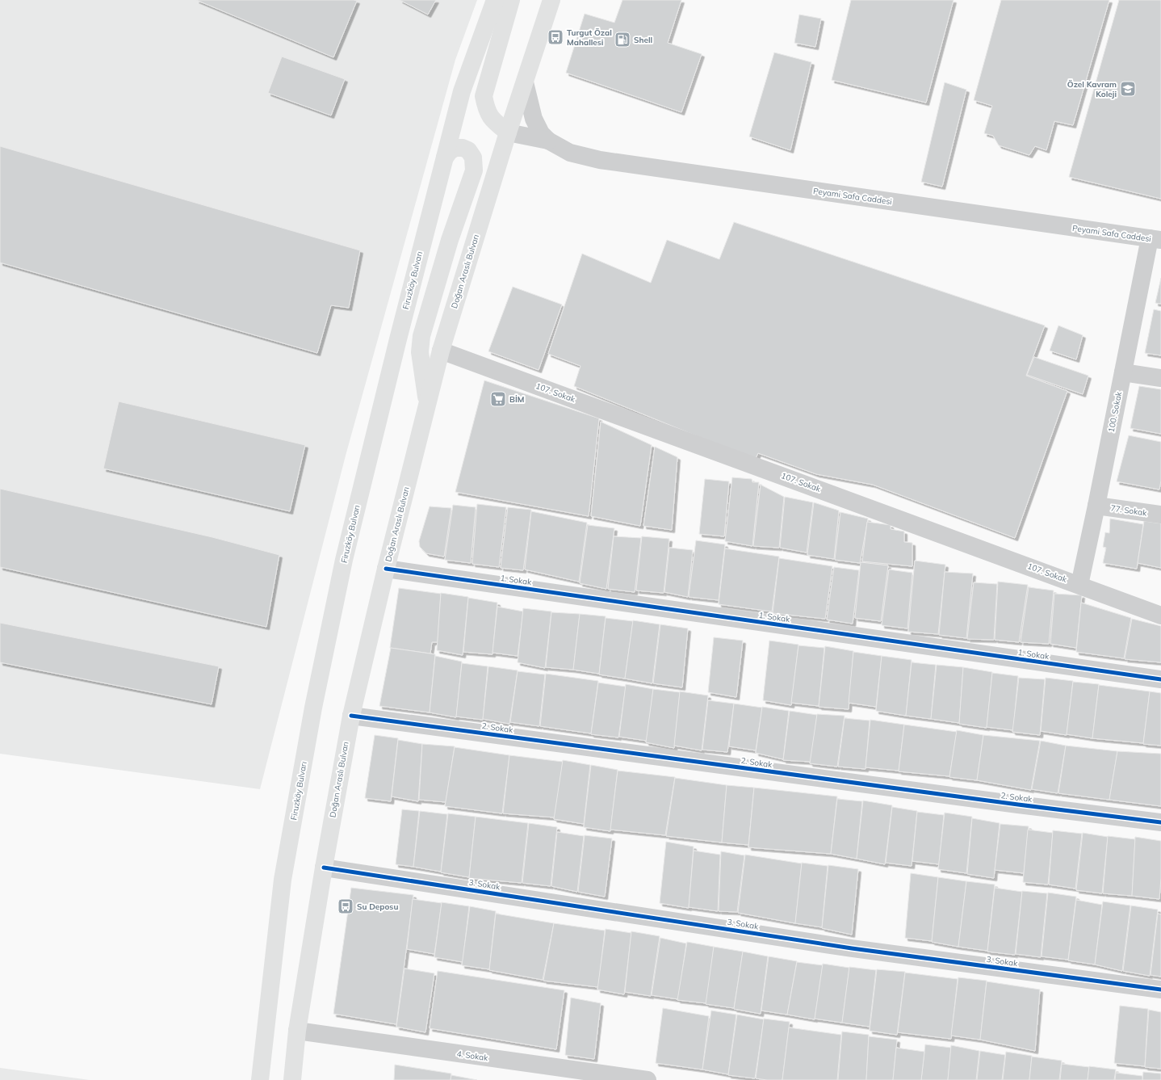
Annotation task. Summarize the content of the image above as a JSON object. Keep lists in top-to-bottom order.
{
  "streets": {
    "main road": ["Doğan Araslı Bulvarı", "Firuzköy Bulvarı"],
    "street": [
      "Peyami Safa Caddesi",
      "107. Sokak",
      "100. Sokak",
      "77. Sokak",
      "1. Sokak",
      "2. Sokak",
      "3. Sokak",
      "4. Sokak"
    ]
  },
  "crossings": [
    ["Peyami Safa Caddesi", "100. Sokak"],
    ["Doğan Araslı Bulvarı", "107. Sokak"],
    ["Doğan Araslı Bulvarı", "1. Sokak"],
    ["Doğan Araslı Bulvarı", "2. Sokak"],
    ["Doğan Araslı Bulvarı", "3. Sokak"],
    ["Doğan Araslı Bulvarı", "4. Sokak"],
    ["107. Sokak", "100. Sokak"],
    ["100. Sokak", "77. Sokak"]
  ],
  "places": {
    "bus stop": ["Turgut Özal Mahallesi", "Su Deposu"],
    "fuel station": ["Shell"],
    "school or university": ["Özel Kavram Koleji"],
    "supermarket": ["BİM"]
  }
}
